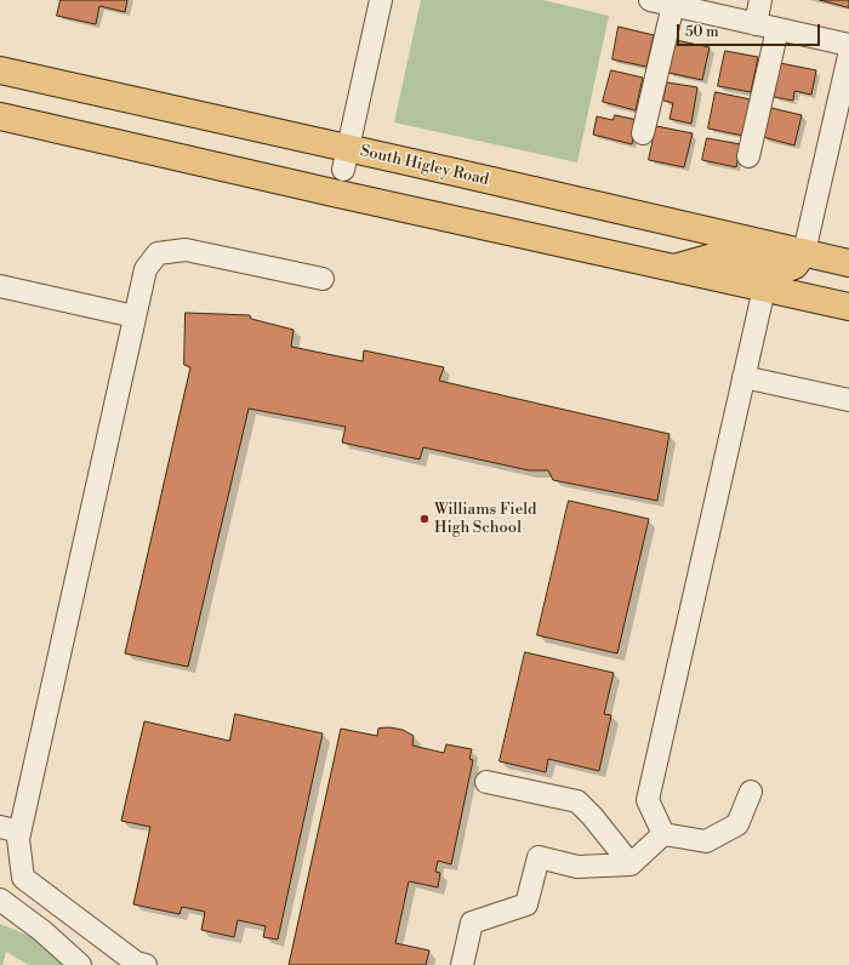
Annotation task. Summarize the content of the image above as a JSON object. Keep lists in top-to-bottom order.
{
  "streets": {
    "main road": ["South Higley Road"]
  },
  "places": ["Williams Field High School"],
  "scale_bar": "50 m"
}
